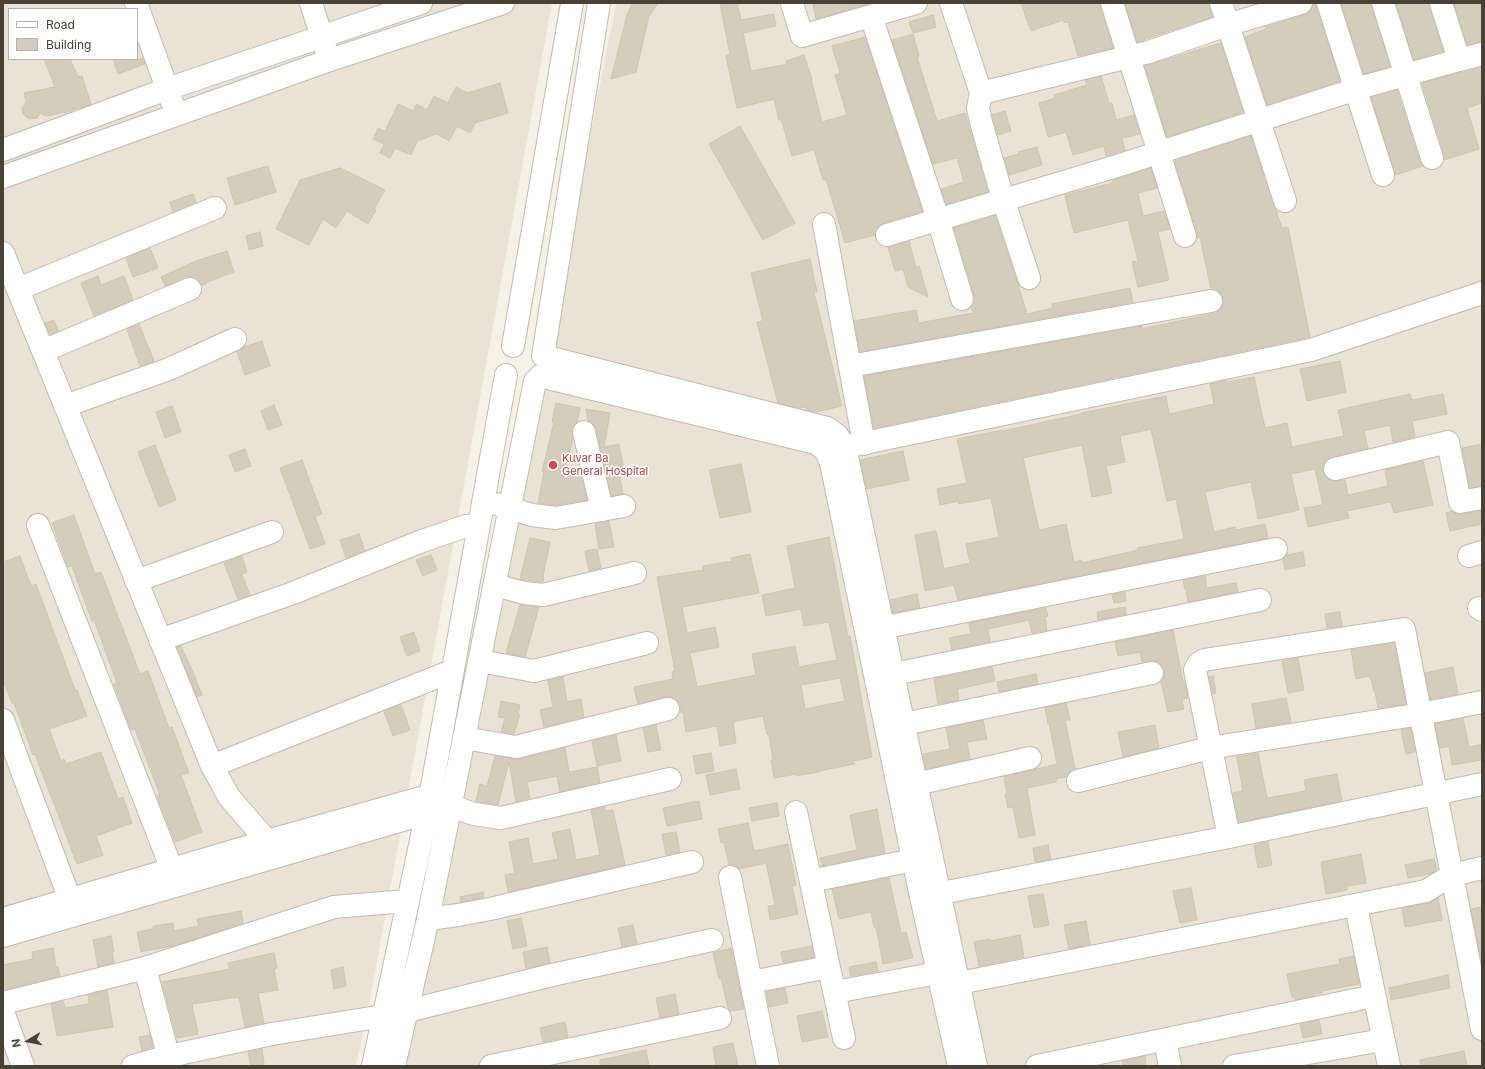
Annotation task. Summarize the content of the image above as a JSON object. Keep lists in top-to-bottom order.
{
  "places": ["Kuvar Ba General Hospital"],
  "legend": ["Road", "Building"],
  "north": "left"
}
